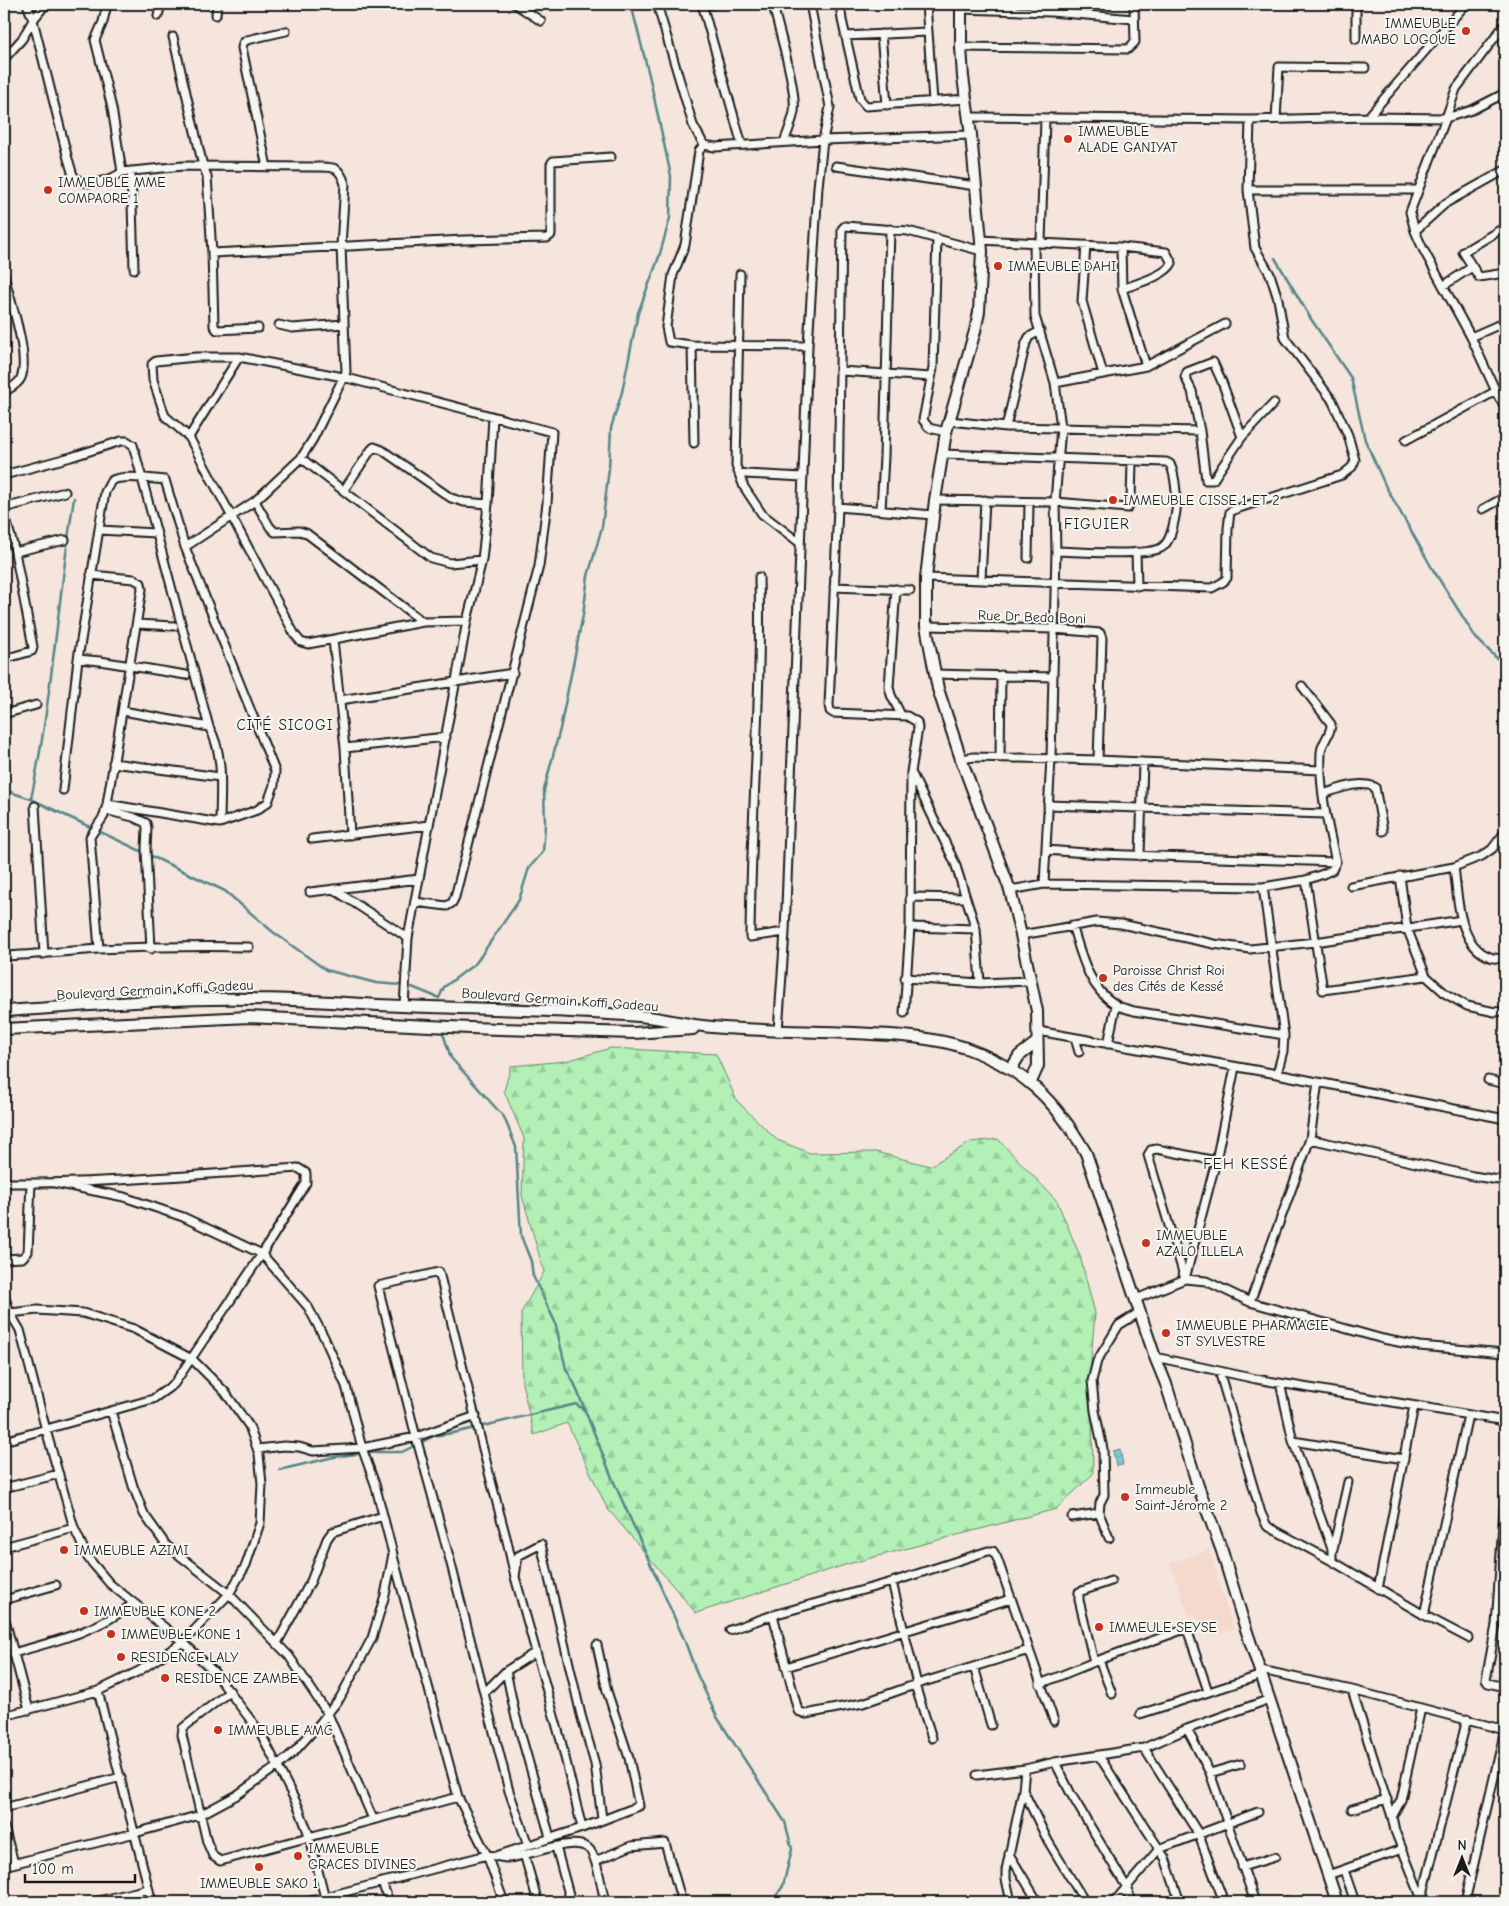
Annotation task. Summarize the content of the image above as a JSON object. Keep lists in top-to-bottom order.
{
  "streets": {
    "main road": ["Boulevard Germain Koffi Gadeau"],
    "street": ["Rue Dr Beda Boni"]
  },
  "districts": ["FIGUIER", "CITÉ SICOGI", "FEH KESSÉ"],
  "places": [
    "IMMEUBLE MABO LOGOUE",
    "IMMEUBLE ALADE GANIYAT",
    "IMMEUBLE MME COMPAORE 1",
    "IMMEUBLE DAHI",
    "IMMEUBLE CISSE 1 ET 2",
    "Paroisse Christ Roi des Cités de Kessé",
    "IMMEUBLE AZALO ILLELA",
    "IMMEUBLE PHARMACIE ST SYLVESTRE",
    "Immeuble Saint-Jérome 2",
    "IMMEUBLE AZIMI",
    "IMMEUBLE KONE 2",
    "IMMEULE SEYSE",
    "IMMEUBLE KONE 1",
    "RESIDENCE LALY",
    "RESIDENCE ZAMBE",
    "IMMEUBLE AMC",
    "IMMEUBLE GRACES DIVINES",
    "IMMEUBLE SAKO 1"
  ],
  "scale_bar": "100 m",
  "north": "top"
}
